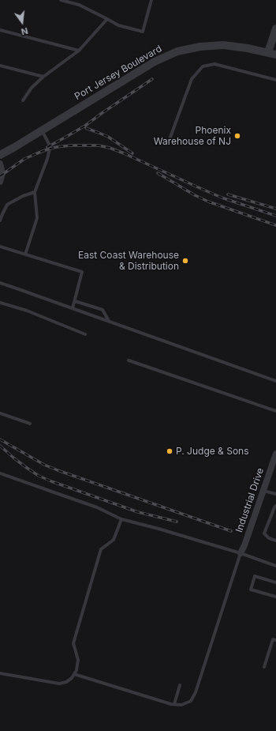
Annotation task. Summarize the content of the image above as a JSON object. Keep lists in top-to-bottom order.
{
  "streets": {
    "street": ["Port Jersey Boulevard", "Industrial Drive"]
  },
  "places": ["Phoenix Warehouse of NJ", "East Coast Warehouse & Distribution", "P. Judge & Sons"],
  "north": "bottom"
}
